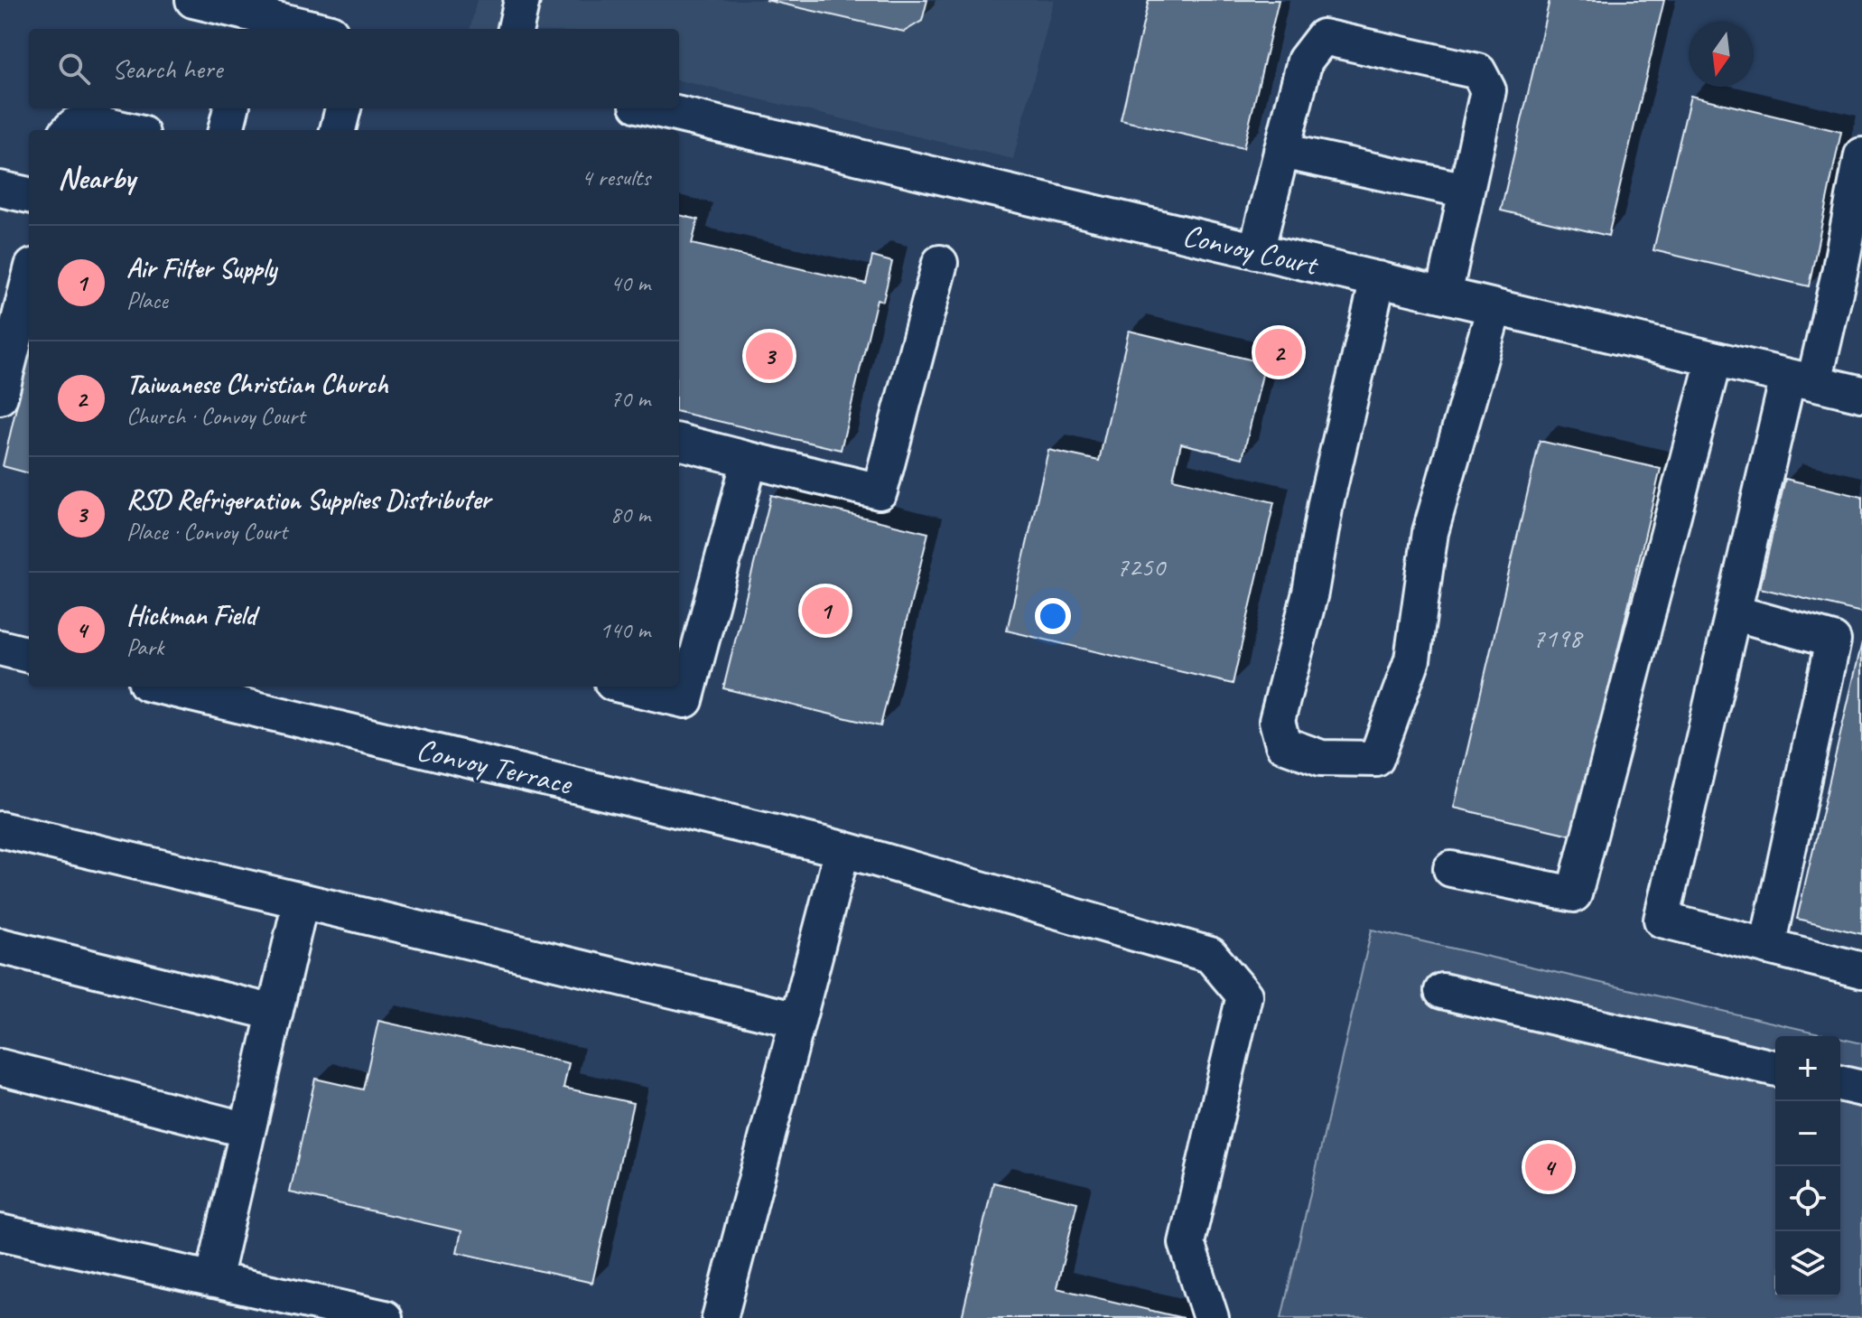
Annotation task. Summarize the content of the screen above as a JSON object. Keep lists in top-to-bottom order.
{
  "streets": {
    "street": ["Convoy Court", "Convoy Terrace"]
  },
  "house_numbers": ["7250", "7198"],
  "north": "bottom",
  "page": {
    "search": "Search here",
    "heading": ["Nearby", "4 results"],
    "list": [
      {
        "mark": "1",
        "name": "Air Filter Supply",
        "note": "Place",
        "value": "40 m"
      },
      {
        "mark": "2",
        "name": "Taiwanese Christian Church",
        "note": "Church · Convoy Court",
        "value": "70 m"
      },
      {
        "mark": "3",
        "name": "RSD Refrigeration Supplies Distributer",
        "note": "Place · Convoy Court",
        "value": "80 m"
      },
      {
        "mark": "4",
        "name": "Hickman Field",
        "note": "Park",
        "value": "140 m"
      }
    ],
    "pins": [
      "2",
      "3",
      "1",
      "4"
    ],
    "map_buttons": ["+", "−"]
  }
}
